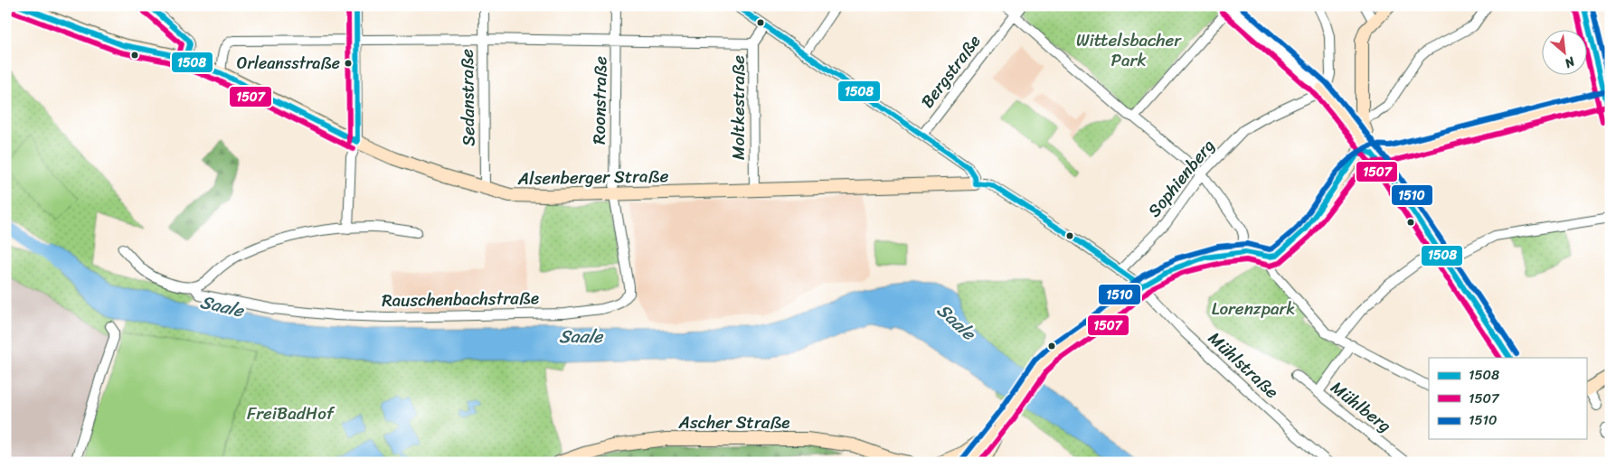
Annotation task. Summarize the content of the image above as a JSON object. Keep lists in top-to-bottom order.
{
  "streets": {
    "street": [
      "Bergstraße",
      "Sedanstraße",
      "Roonstraße",
      "Moltkestraße",
      "Alsenberger Straße",
      "Sophienberg",
      "Rauschenbachstraße",
      "Mühlstraße",
      "Mühlberg",
      "Ascher Straße"
    ]
  },
  "crossings": [
    ["Sedanstraße", "Alsenberger Straße"],
    ["Roonstraße", "Alsenberger Straße"],
    ["Roonstraße", "Rauschenbachstraße"],
    ["Moltkestraße", "Alsenberger Straße"],
    ["Alsenberger Straße", "Rauschenbachstraße"],
    ["Alsenberger Straße", "Mühlstraße"],
    ["Sophienberg", "Mühlstraße"]
  ],
  "water": ["Saale"],
  "parks": ["Wittelsbacher Park", "Lorenzpark", "FreiBadHof"],
  "places": ["Orleansstraße"],
  "lines": ["transit line 1508", "transit line 1507", "transit line 1510"],
  "legend": ["1508", "1507", "1510"],
  "north": "bottom right"
}
